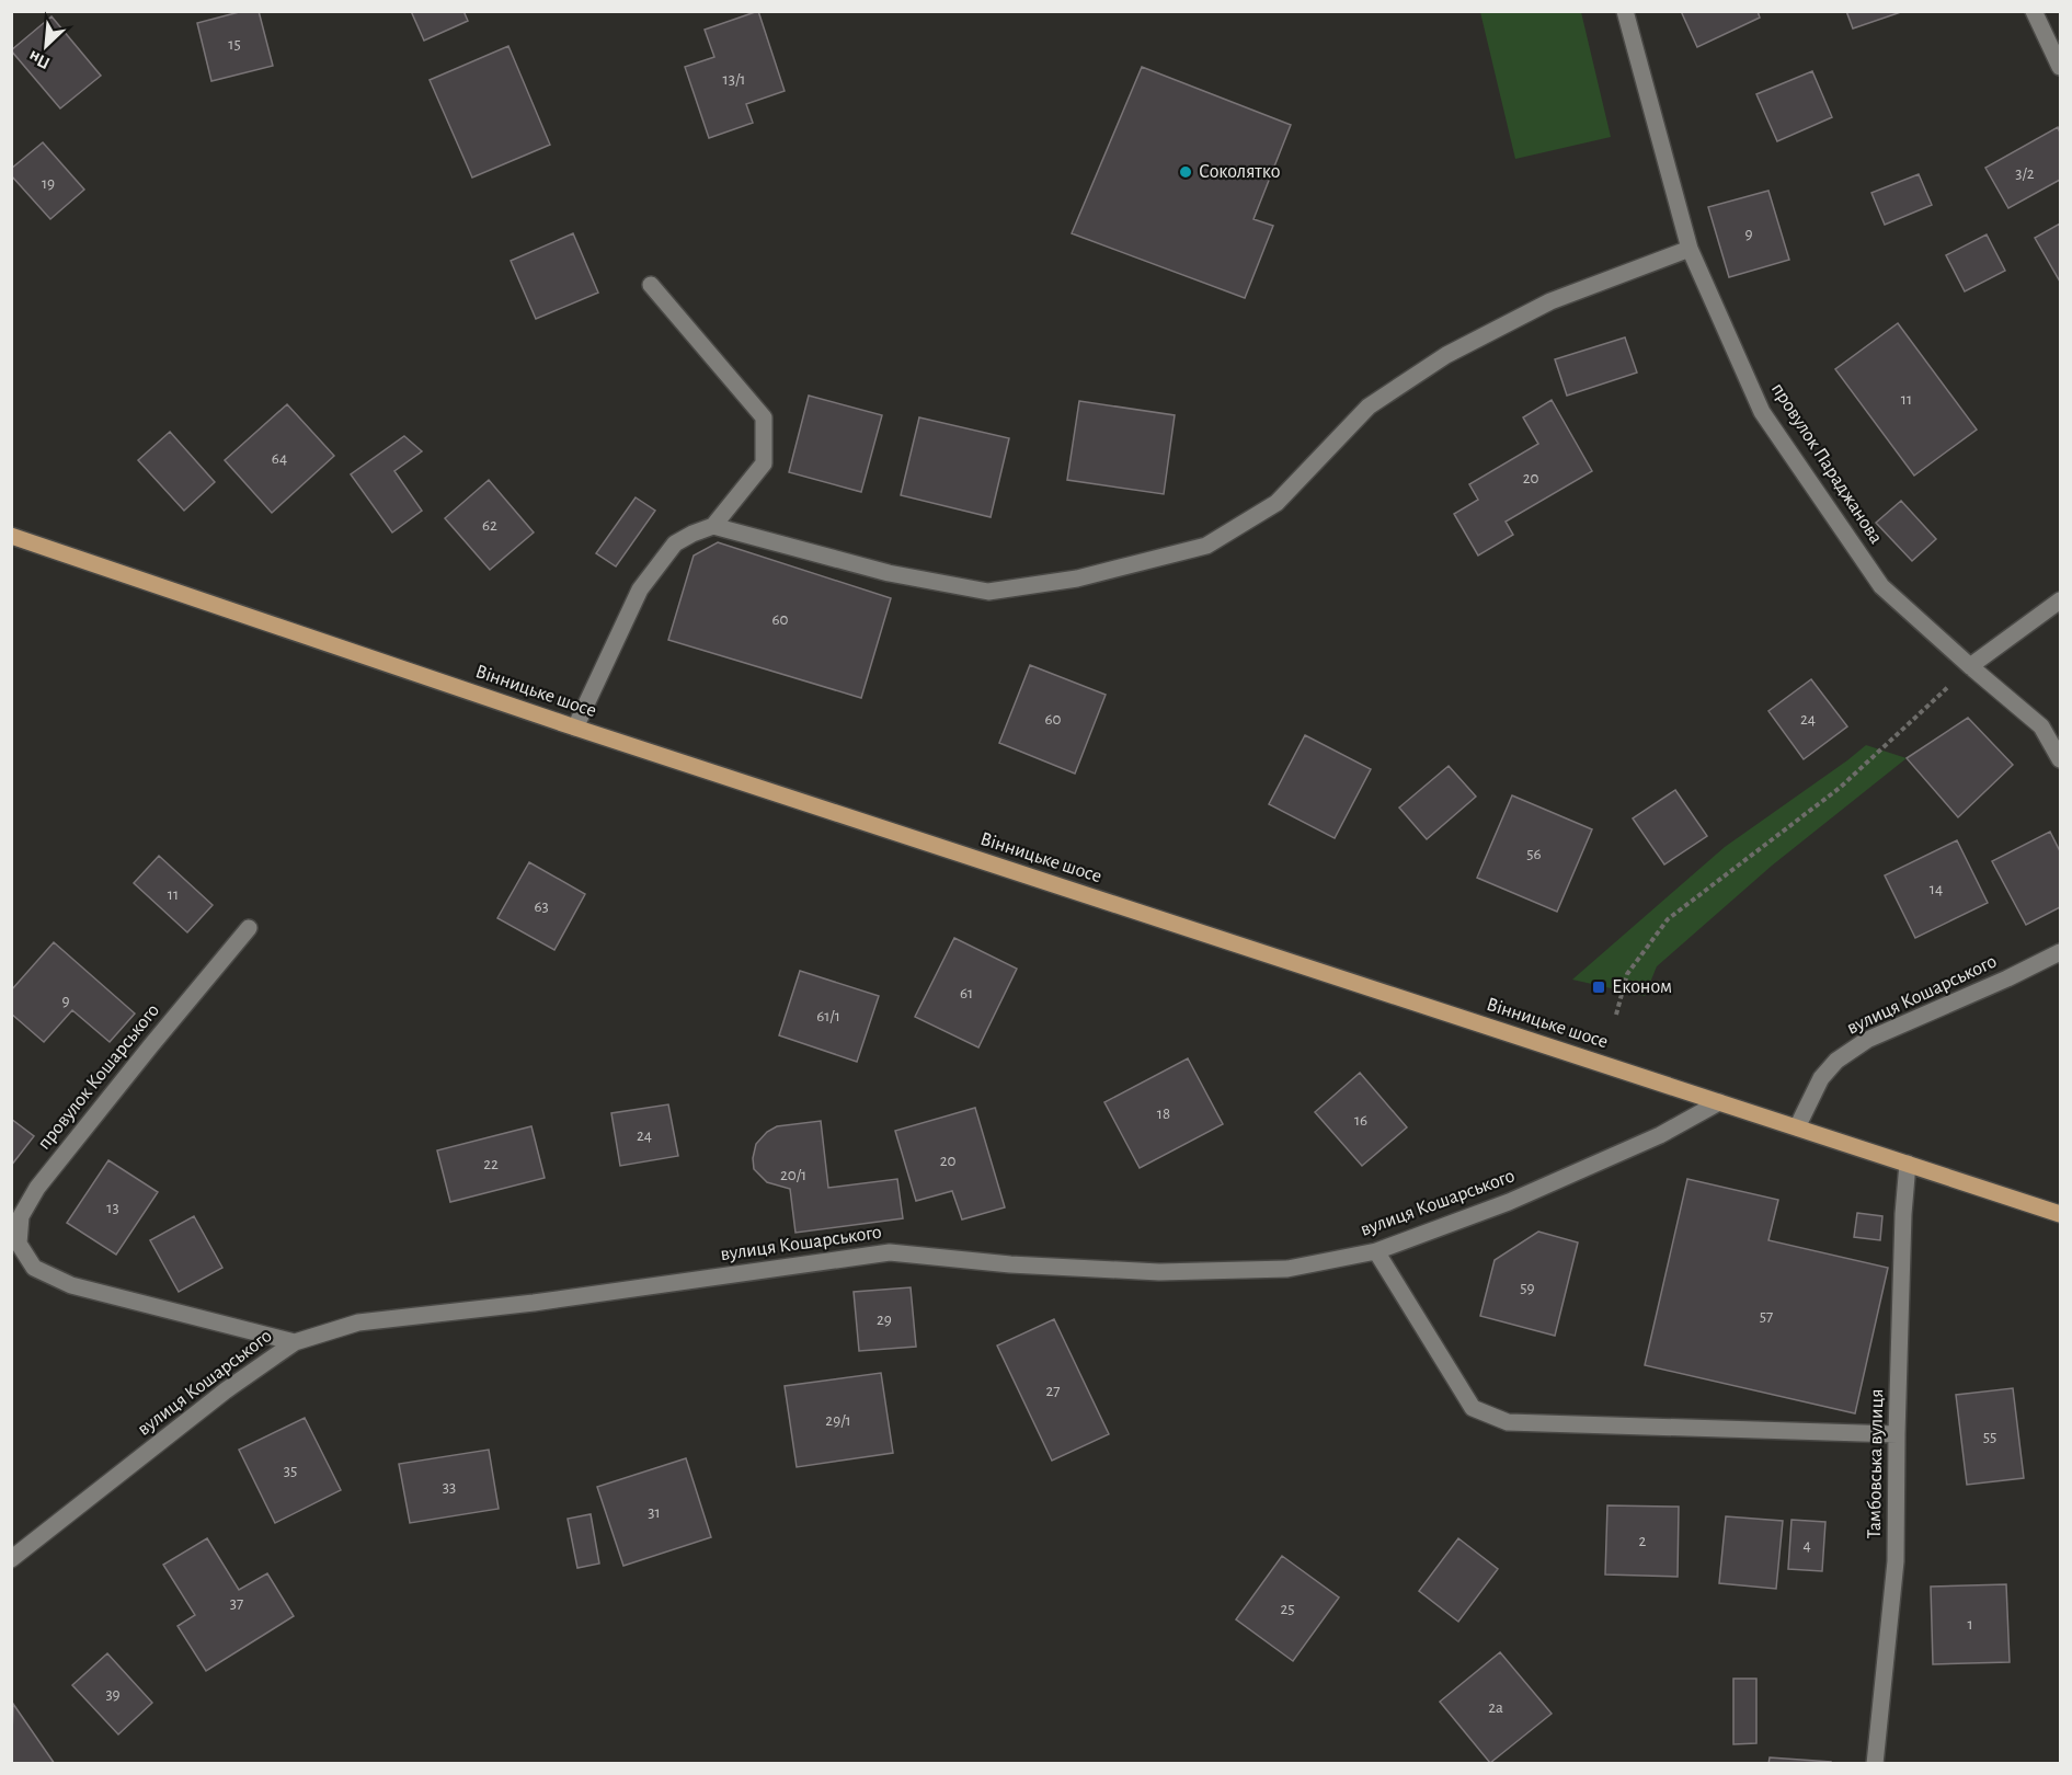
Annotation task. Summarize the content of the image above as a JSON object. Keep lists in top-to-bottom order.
{
  "streets": {
    "main road": ["Вінницьке шосе"],
    "street": [
      "провулок Параджанова",
      "вулиця Кошарського",
      "провулок Кошарського",
      "Тамбовська вулиця"
    ]
  },
  "crossings": [
    ["Вінницьке шосе", "вулиця Кошарського"],
    ["Вінницьке шосе", "Тамбовська вулиця"],
    ["вулиця Кошарського", "провулок Кошарського"]
  ],
  "places": {
    "other": ["Соколятко"],
    "transit": ["Економ"]
  },
  "house_numbers": [
    "15",
    "13/1",
    "3/2",
    "19",
    "9",
    "11",
    "64",
    "20",
    "62",
    "60",
    "60",
    "24",
    "56",
    "14",
    "11",
    "63",
    "61",
    "9",
    "61/1",
    "18",
    "16",
    "24",
    "20",
    "22",
    "20/1",
    "13",
    "59",
    "57",
    "29",
    "27",
    "29/1",
    "55",
    "35",
    "33",
    "31",
    "2",
    "4",
    "37",
    "25",
    "1",
    "39",
    "2а"
  ],
  "north": "bottom left"
}
